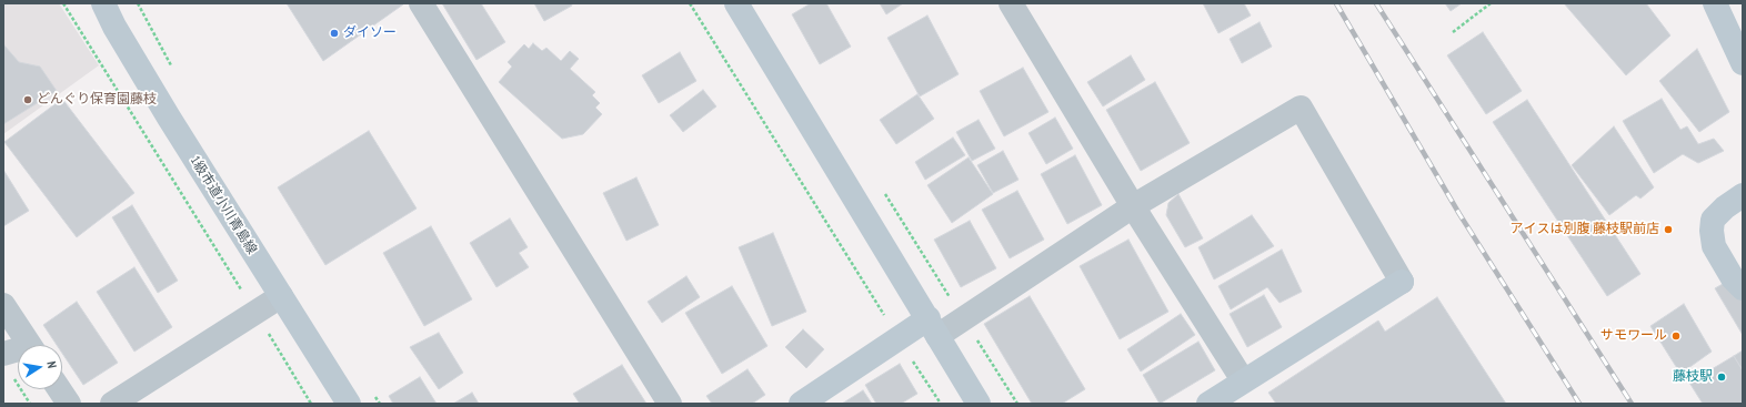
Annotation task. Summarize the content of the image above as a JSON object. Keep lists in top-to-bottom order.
{
  "streets": {
    "street": ["1級市道小川青島線"]
  },
  "places": [
    "ダイソー",
    "どんぐり保育園藤枝",
    "アイスは別腹 藤枝駅前店",
    "サモワール",
    "藤枝駅"
  ],
  "north": "right"
}
